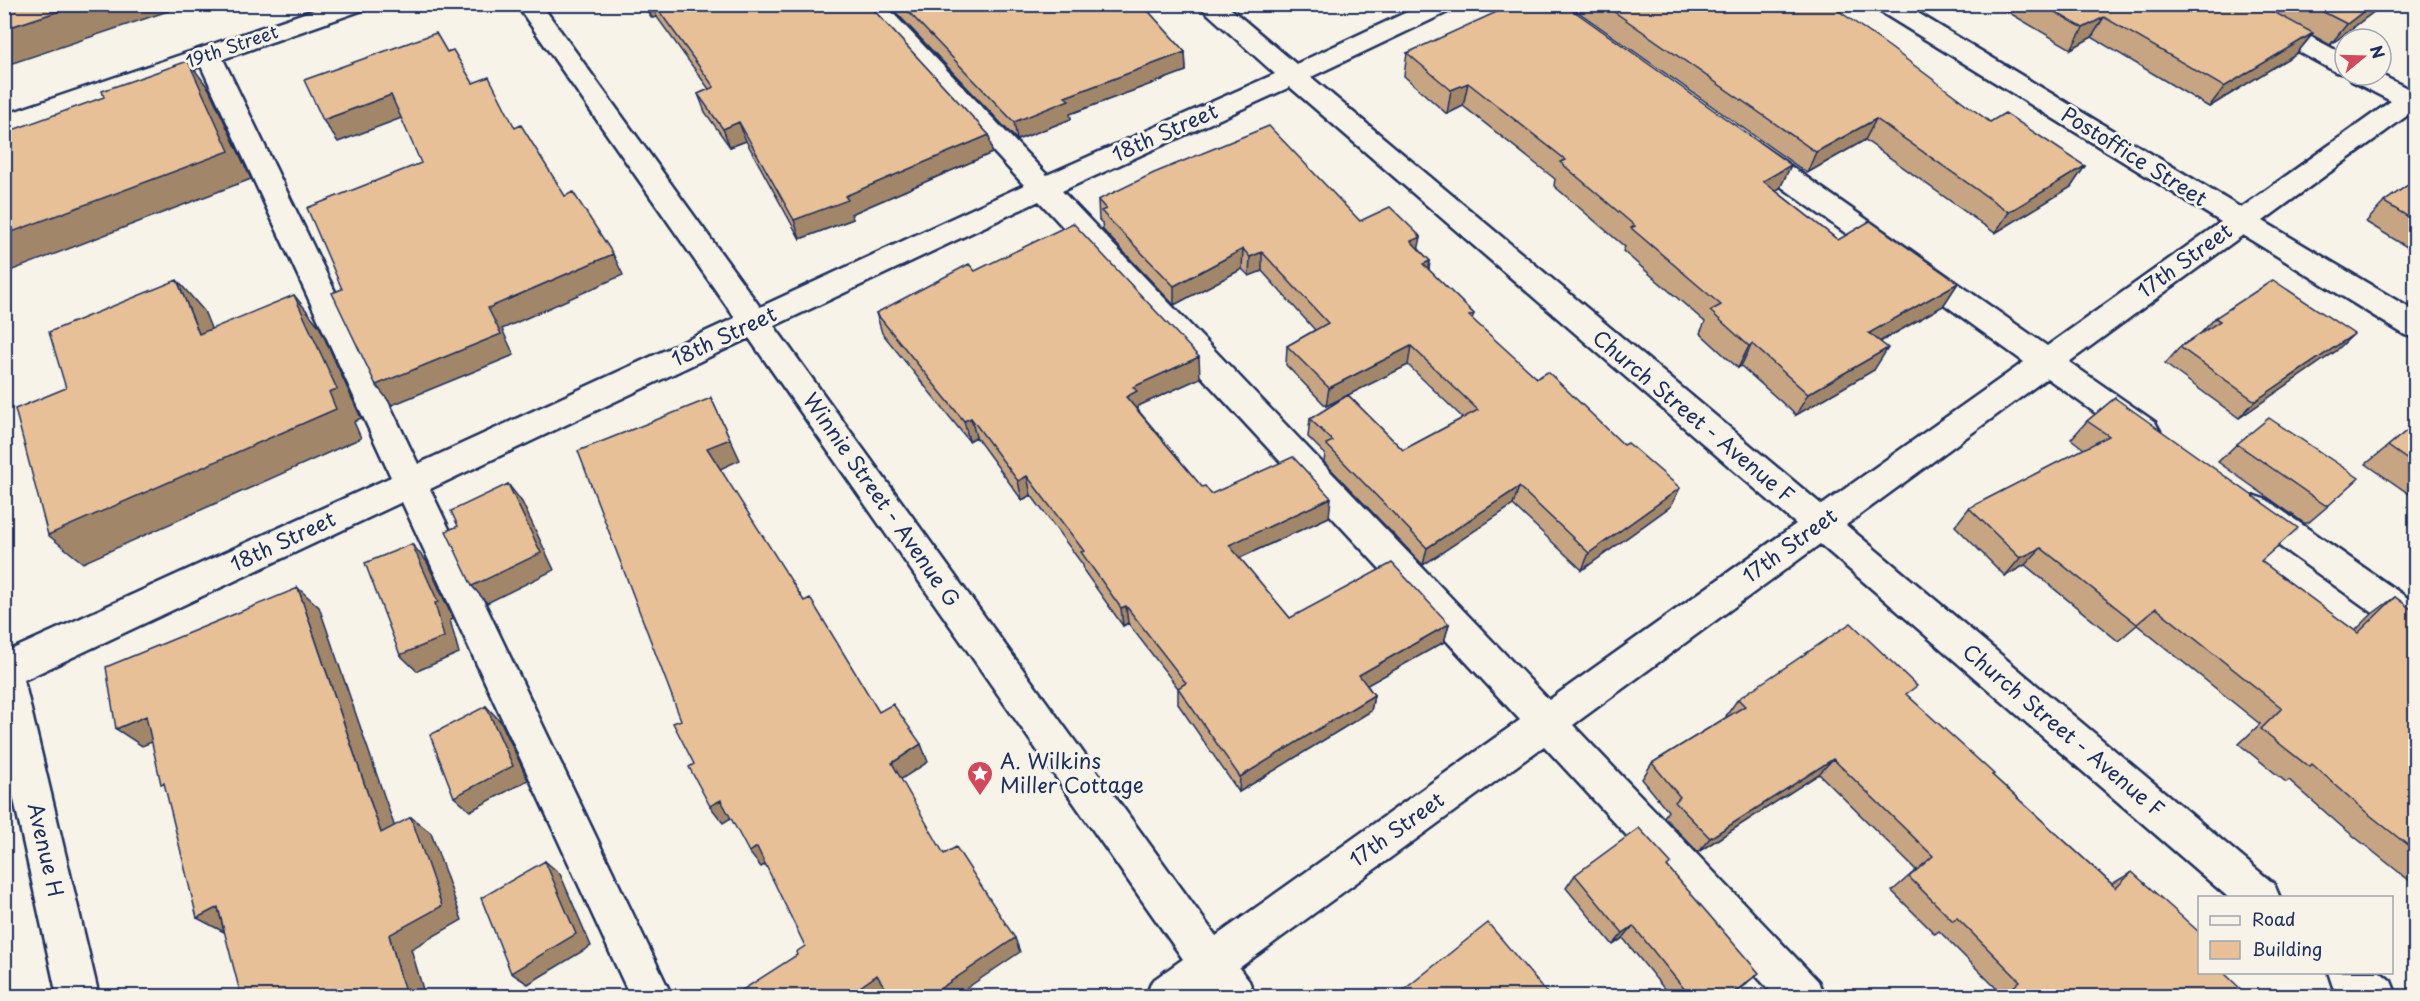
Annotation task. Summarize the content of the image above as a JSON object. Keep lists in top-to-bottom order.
{
  "streets": {
    "street": [
      "19th Street",
      "18th Street",
      "Postoffice Street",
      "17th Street",
      "Church Street - Avenue F",
      "Winnie Street - Avenue G",
      "Avenue H"
    ]
  },
  "crossings": [
    ["18th Street", "Church Street - Avenue F"],
    ["18th Street", "Winnie Street - Avenue G"],
    ["18th Street", "Avenue H"],
    ["Postoffice Street", "17th Street"],
    ["17th Street", "Church Street - Avenue F"],
    ["17th Street", "Winnie Street - Avenue G"]
  ],
  "places": {
    "place": ["A. Wilkins Miller Cottage"]
  },
  "legend": ["Road", "Building"],
  "north": "right"
}
